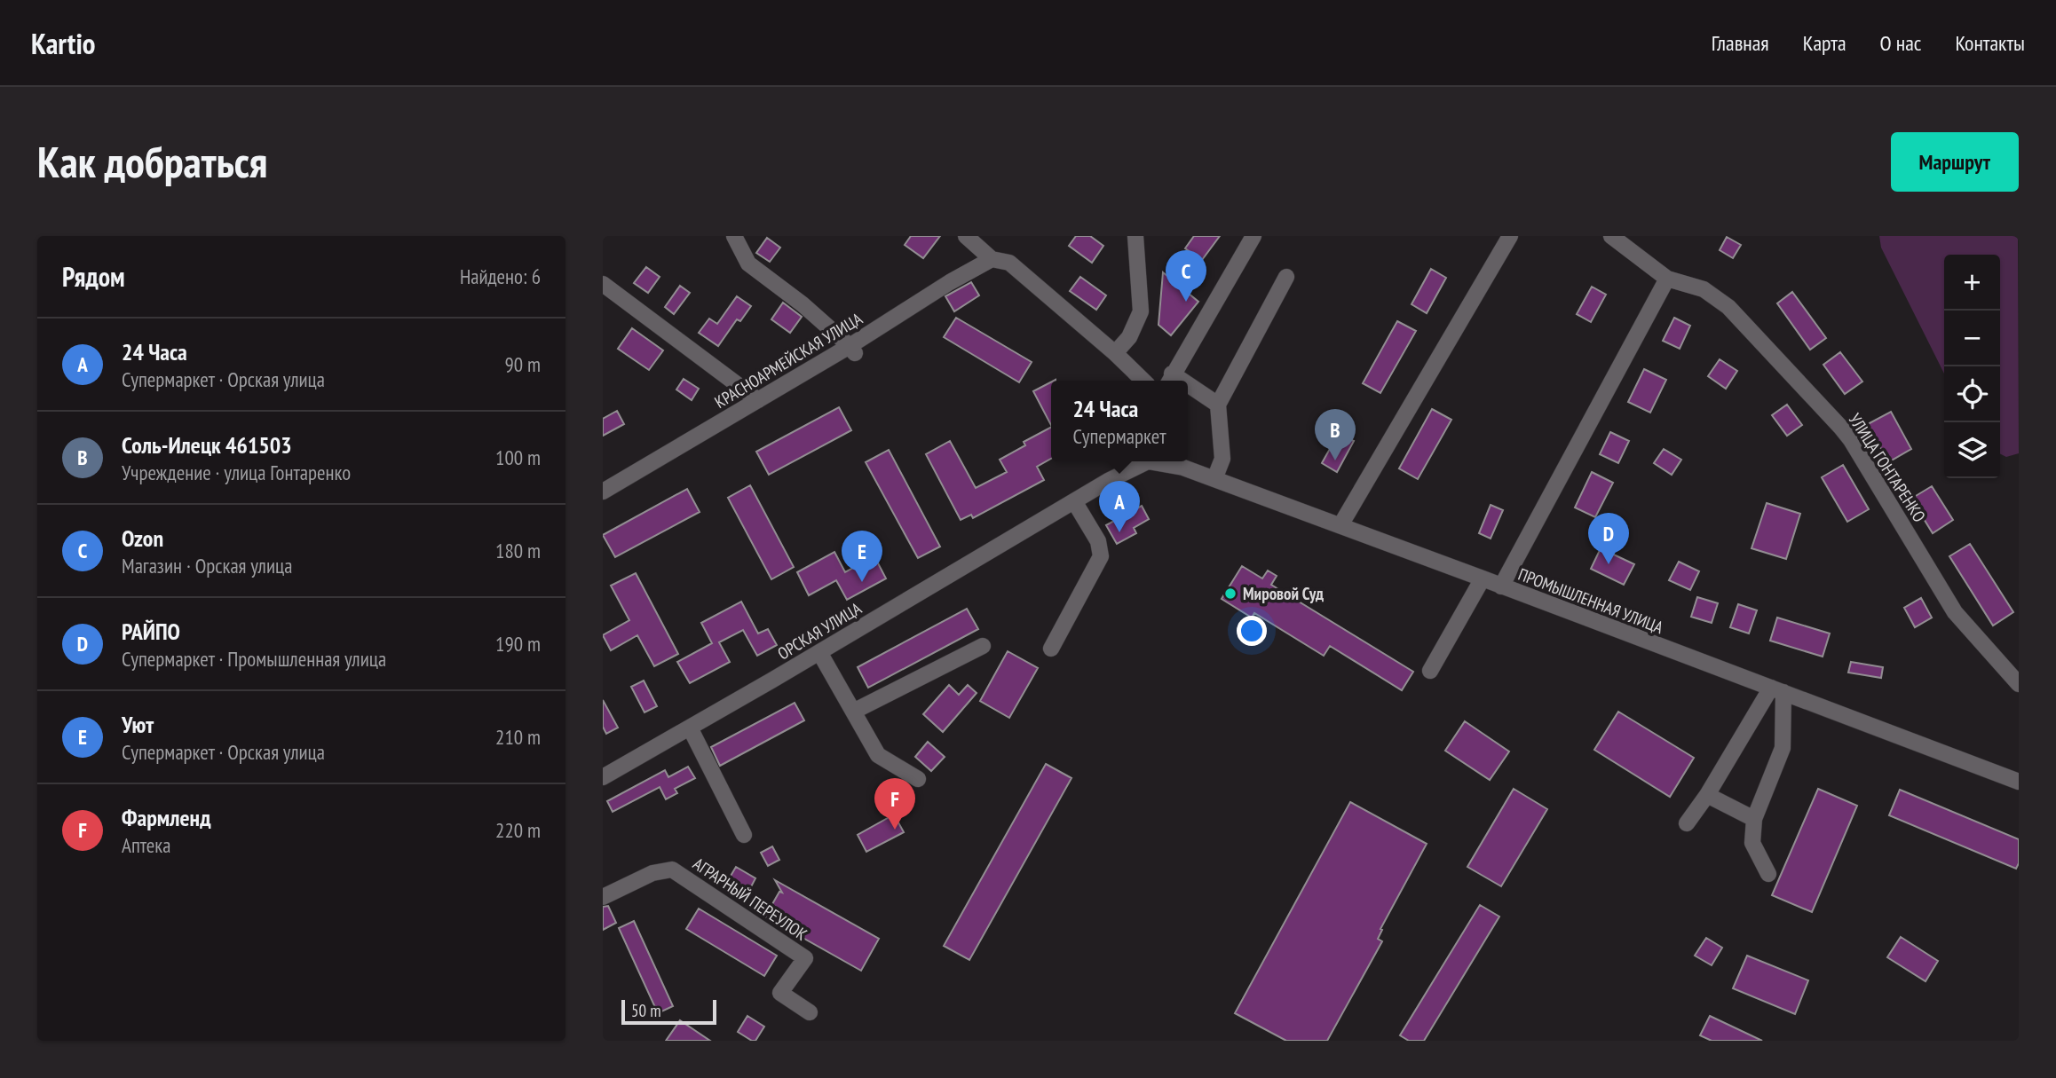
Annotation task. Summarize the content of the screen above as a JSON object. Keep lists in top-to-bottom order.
{
  "streets": {
    "street": [
      "КРАСНОАРМЕЙСКАЯ УЛИЦА",
      "УЛИЦА ГОНТАРЕНКО",
      "ПРОМЫШЛЕННАЯ УЛИЦА",
      "ОРСКАЯ УЛИЦА",
      "АГРАРНЫЙ ПЕРЕУЛОК"
    ]
  },
  "places": ["Мировой Суд"],
  "scale_bar": "50 m",
  "page": {
    "header": "Kartio",
    "nav": [
      "Главная",
      "Карта",
      "О нас",
      "Контакты"
    ],
    "buttons": "Маршрут",
    "title": "Как добраться",
    "heading": ["Рядом", "Найдено: 6"],
    "pins": [
      "C",
      "B",
      "A",
      "D",
      "E",
      "F"
    ],
    "map_buttons": ["+", "−"],
    "list": [
      {
        "mark": "A",
        "name": "24 Часа",
        "note": "Супермаркет · Орская улица",
        "value": "90 m"
      },
      {
        "mark": "B",
        "name": "Соль-Илецк 461503",
        "note": "Учреждение · улица Гонтаренко",
        "value": "100 m"
      },
      {
        "mark": "C",
        "name": "Ozon",
        "note": "Магазин · Орская улица",
        "value": "180 m"
      },
      {
        "mark": "D",
        "name": "РАЙПО",
        "note": "Супермаркет · Промышленная улица",
        "value": "190 m"
      },
      {
        "mark": "E",
        "name": "Уют",
        "note": "Супермаркет · Орская улица",
        "value": "210 m"
      },
      {
        "mark": "F",
        "name": "Фармленд",
        "note": "Аптека",
        "value": "220 m"
      }
    ],
    "popup": ["24 Часа", "Супермаркет"],
    "scale": "50 m"
  }
}
